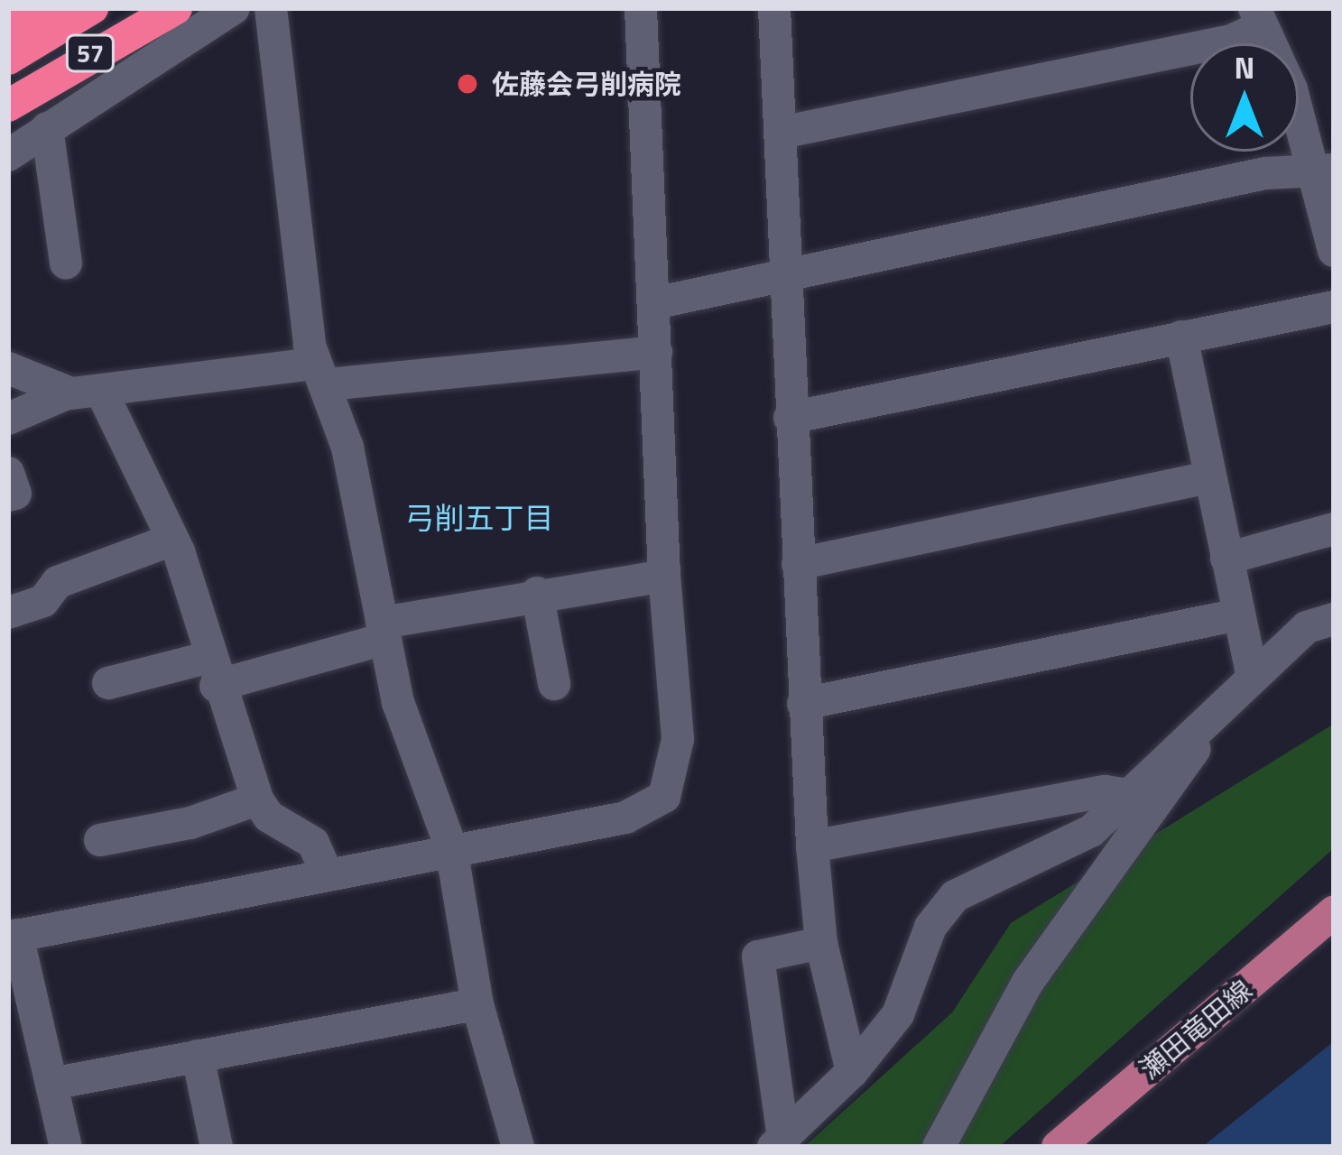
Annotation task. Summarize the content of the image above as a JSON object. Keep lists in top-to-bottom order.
{
  "streets": {
    "highway": ["57"],
    "main road": ["瀬田竜田線"]
  },
  "districts": ["弓削五丁目"],
  "places": ["佐藤会弓削病院"],
  "north": "top"
}
